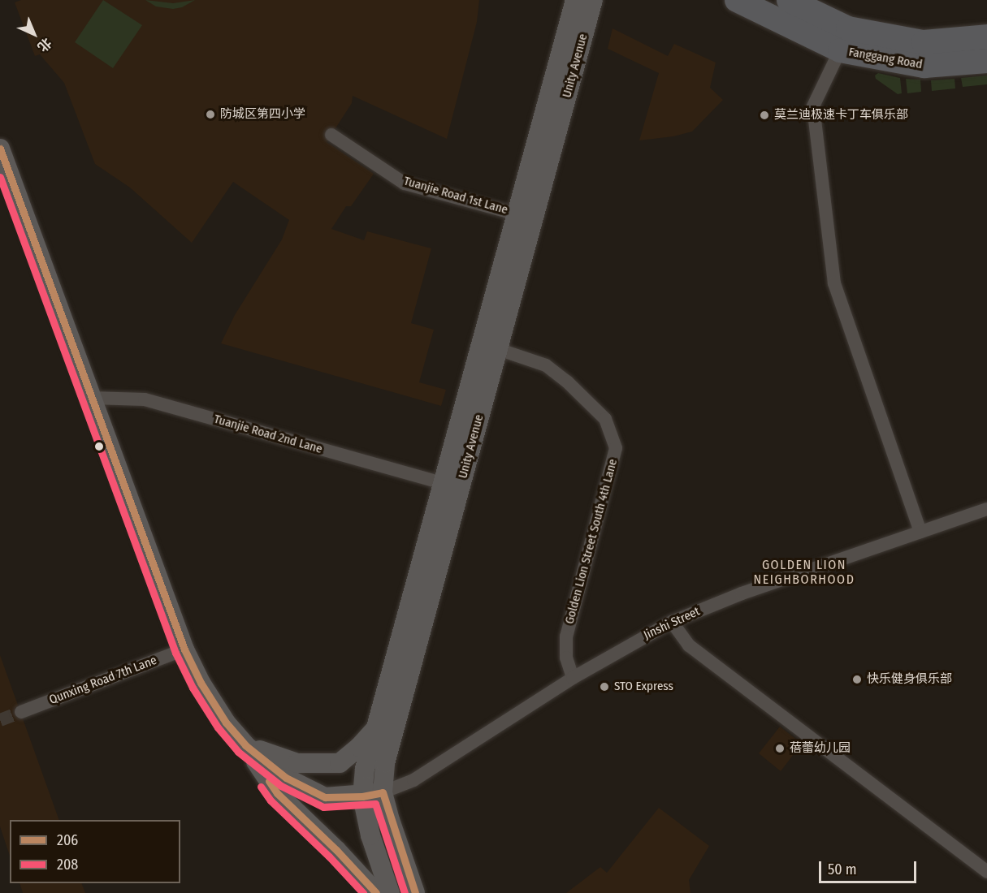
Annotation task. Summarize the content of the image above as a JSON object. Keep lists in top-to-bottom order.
{
  "streets": {
    "highway": ["Fanggang Road"],
    "main road": ["Unity Avenue"],
    "street": [
      "Tuanjie Road 1st Lane",
      "Tuanjie Road 2nd Lane",
      "Golden Lion Street South 4th Lane",
      "Jinshi Street",
      "Qunxing Road 7th Lane"
    ]
  },
  "crossings": [
    ["Unity Avenue", "Tuanjie Road 1st Lane"],
    ["Unity Avenue", "Tuanjie Road 2nd Lane"],
    ["Unity Avenue", "Golden Lion Street South 4th Lane"],
    ["Unity Avenue", "Jinshi Street"],
    ["Golden Lion Street South 4th Lane", "Jinshi Street"]
  ],
  "districts": ["GOLDEN LION NEIGHBORHOOD"],
  "places": [
    "防城区第四小学",
    "莫兰迪极速卡丁车俱乐部",
    "快乐健身俱乐部",
    "STO Express",
    "蓓蕾幼儿园"
  ],
  "lines": ["transit line 206", "transit line 208"],
  "legend": ["206", "208"],
  "scale_bar": "50 m",
  "north": "bottom right"
}
